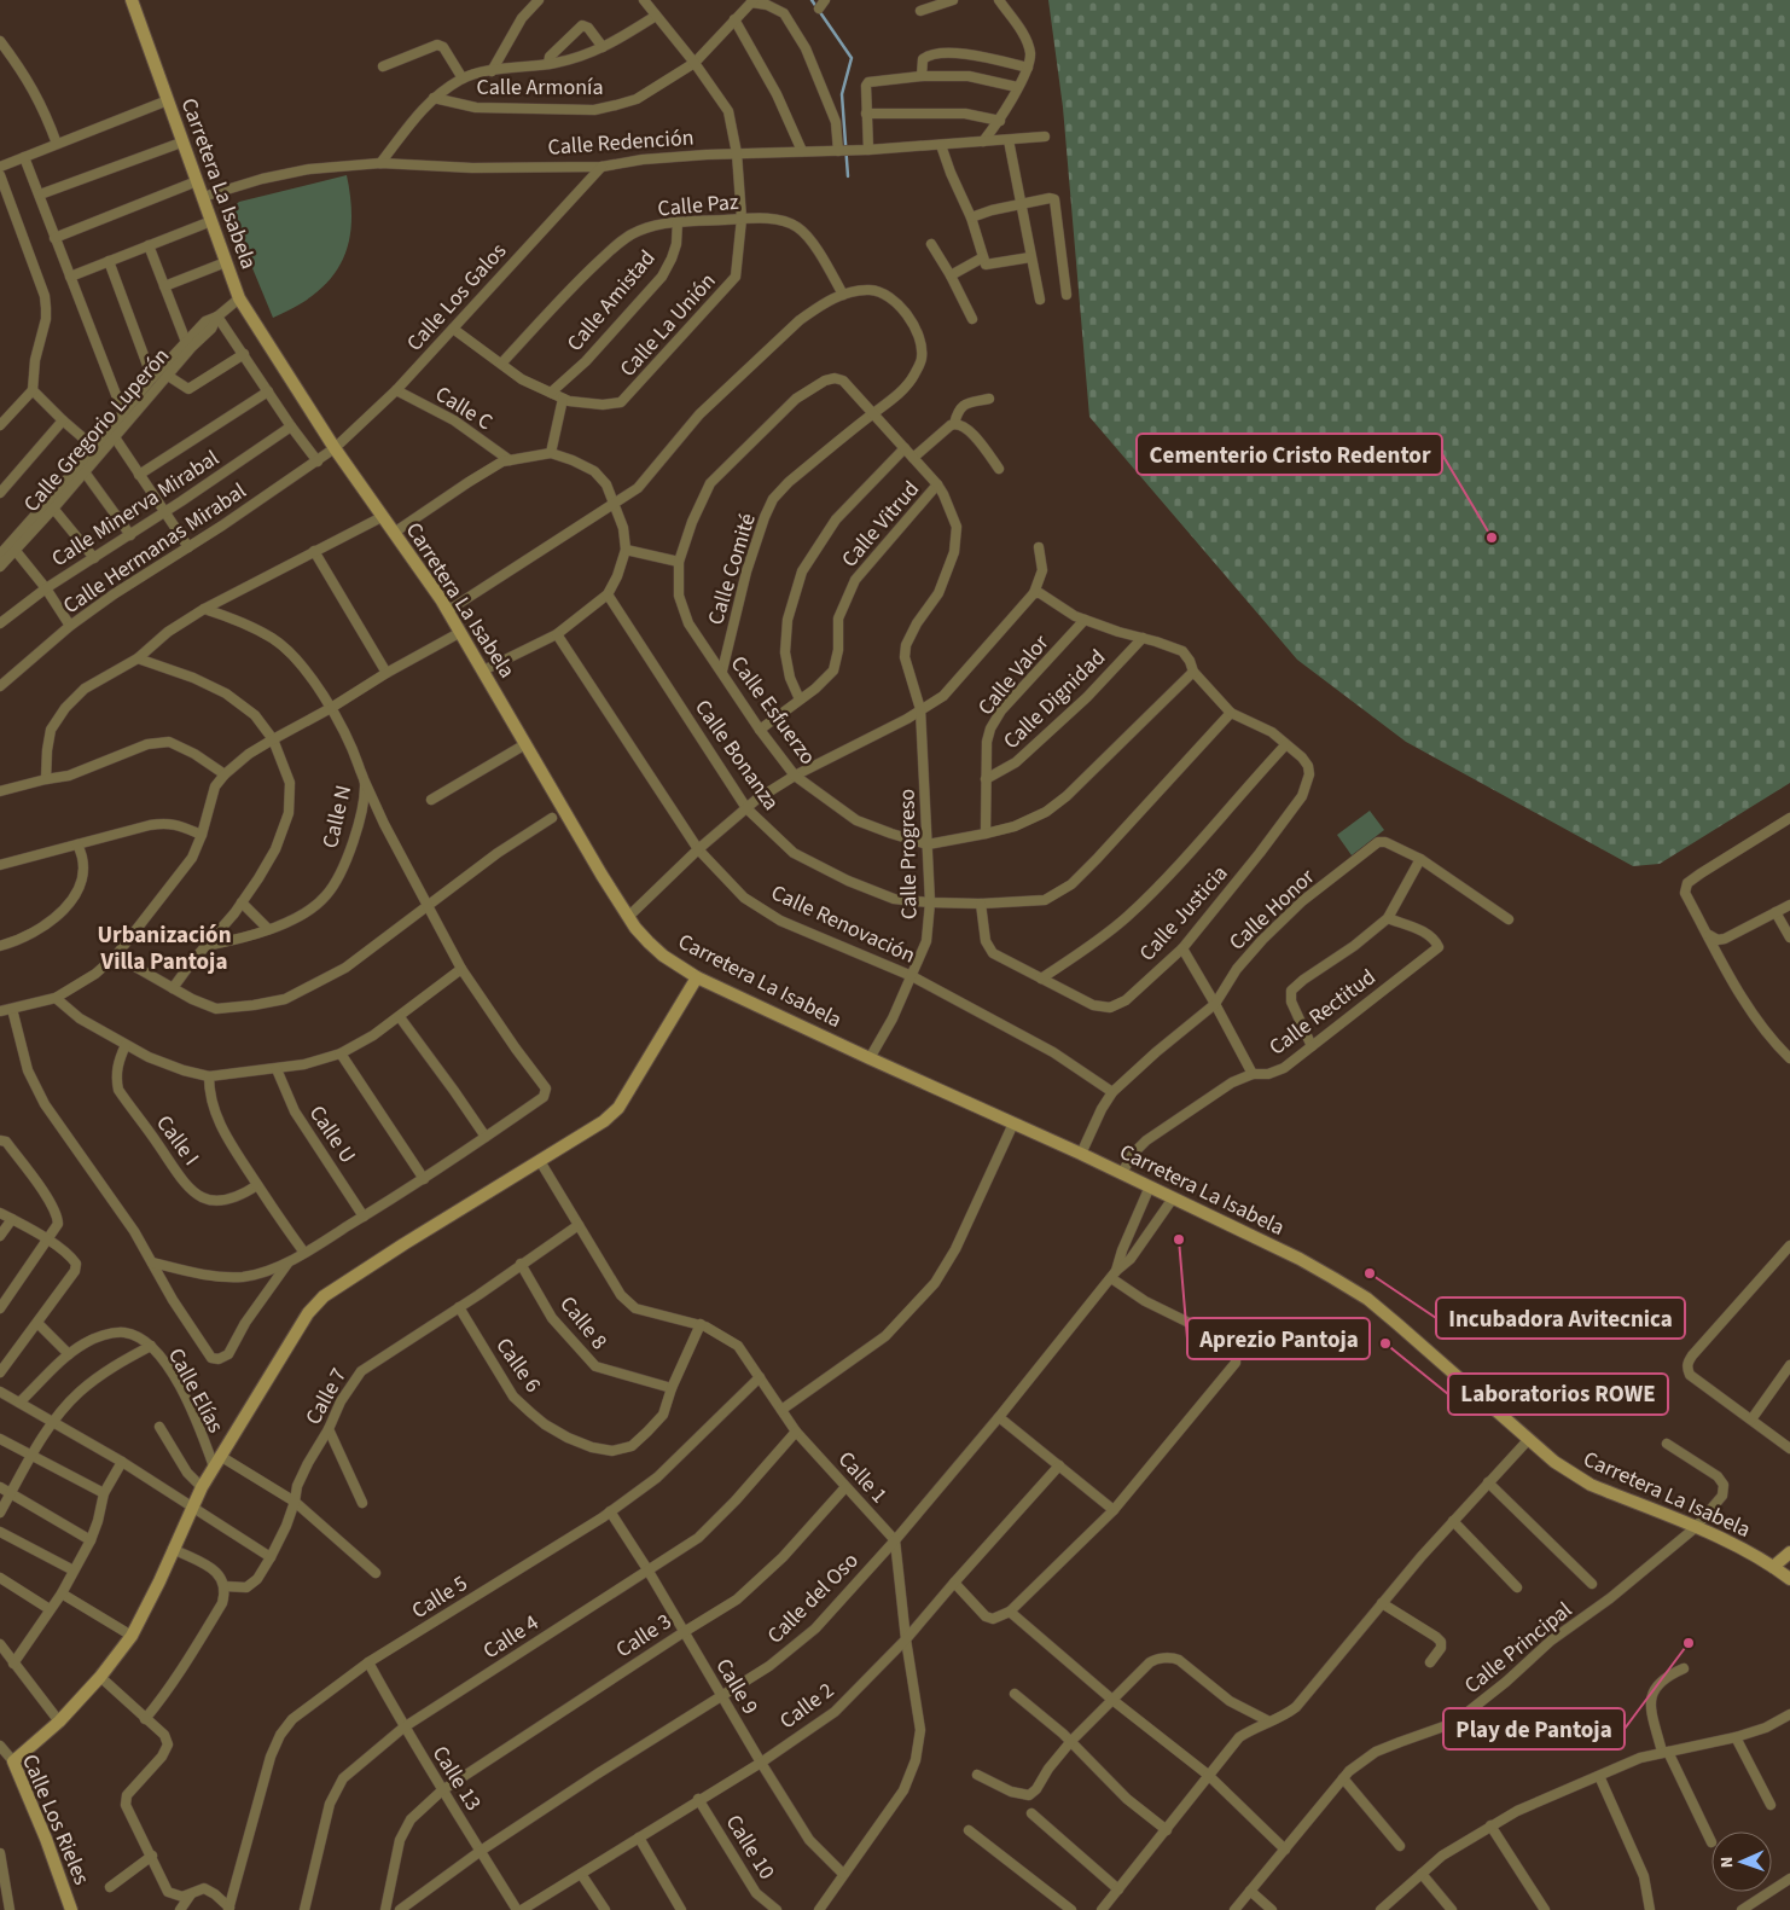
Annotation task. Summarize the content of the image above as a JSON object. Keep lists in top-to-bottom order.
{
  "streets": {
    "main road": ["Carretera La Isabela", "Calle Los Rieles"],
    "street": [
      "Calle Armonía",
      "Calle Redención",
      "Calle Paz",
      "Calle Los Galos",
      "Calle Amistad",
      "Calle La Unión",
      "Calle C",
      "Calle Gregorio Luperón",
      "Calle Minerva Mirabal",
      "Calle Vitrud",
      "Calle Hermanas Mirabal",
      "Calle Comité",
      "Calle Valor",
      "Calle Dignidad",
      "Calle Esfuerzo",
      "Calle Bonanza",
      "Calle N",
      "Calle Progreso",
      "Calle Honor",
      "Calle Justicia",
      "Calle Renovación",
      "Calle Rectitud",
      "Calle U",
      "Calle I",
      "Calle 8",
      "Calle 6",
      "Calle Elías",
      "Calle 7",
      "Calle 1",
      "Calle 5",
      "Calle del Oso",
      "Calle 3",
      "Calle 4",
      "Calle Principal",
      "Calle 9",
      "Calle 2",
      "Calle 13",
      "Calle 10"
    ]
  },
  "crossings": [
    ["Calle Armonía", "Calle La Unión"],
    ["Calle Redención", "Carretera La Isabela"],
    ["Calle Redención", "Calle Los Galos"],
    ["Calle Redención", "Calle La Unión"],
    ["Carretera La Isabela", "Calle Los Galos"],
    ["Carretera La Isabela", "Calle Gregorio Luperón"],
    ["Carretera La Isabela", "Calle Hermanas Mirabal"],
    ["Carretera La Isabela", "Calle Comité"],
    ["Carretera La Isabela", "Calle Progreso"],
    ["Carretera La Isabela", "Calle Honor"],
    ["Carretera La Isabela", "Calle Rectitud"],
    ["Carretera La Isabela", "Calle del Oso"],
    ["Carretera La Isabela", "Calle Principal"],
    ["Calle Paz", "Calle Amistad"],
    ["Calle Paz", "Calle La Unión"],
    ["Calle Paz", "Calle Comité"],
    ["Calle Los Galos", "Calle La Unión"],
    ["Calle Los Galos", "Calle C"],
    ["Calle Los Galos", "Calle Hermanas Mirabal"],
    ["Calle Amistad", "Calle La Unión"],
    ["Calle Vitrud", "Calle Esfuerzo"],
    ["Calle Vitrud", "Calle Progreso"],
    ["Calle Comité", "Calle Esfuerzo"],
    ["Calle Comité", "Calle Progreso"],
    ["Calle Valor", "Calle Dignidad"],
    ["Calle Valor", "Calle Esfuerzo"],
    ["Calle Esfuerzo", "Calle Progreso"],
    ["Calle Bonanza", "Calle Progreso"],
    ["Calle Bonanza", "Calle Justicia"],
    ["Calle Progreso", "Calle Renovación"],
    ["Calle Honor", "Calle Renovación"],
    ["Calle 8", "Calle 6"],
    ["Calle 8", "Calle 7"],
    ["Calle 6", "Calle 7"],
    ["Calle 6", "Calle 1"],
    ["Calle 7", "Calle 1"],
    ["Calle 1", "Calle 5"],
    ["Calle 1", "Calle del Oso"],
    ["Calle 1", "Calle 3"],
    ["Calle 1", "Calle 4"],
    ["Calle 5", "Calle 9"],
    ["Calle 5", "Calle 13"],
    ["Calle del Oso", "Calle 9"],
    ["Calle del Oso", "Calle 13"],
    ["Calle 3", "Calle 9"],
    ["Calle 3", "Calle 13"],
    ["Calle 4", "Calle 9"],
    ["Calle 4", "Calle 13"],
    ["Calle 9", "Calle 2"],
    ["Calle 2", "Calle 10"]
  ],
  "districts": ["Urbanización Villa Pantoja"],
  "places": [
    "Cementerio Cristo Redentor",
    "Aprezio Pantoja",
    "Incubadora Avitecnica",
    "Laboratorios ROWE",
    "Play de Pantoja"
  ],
  "north": "left"
}
